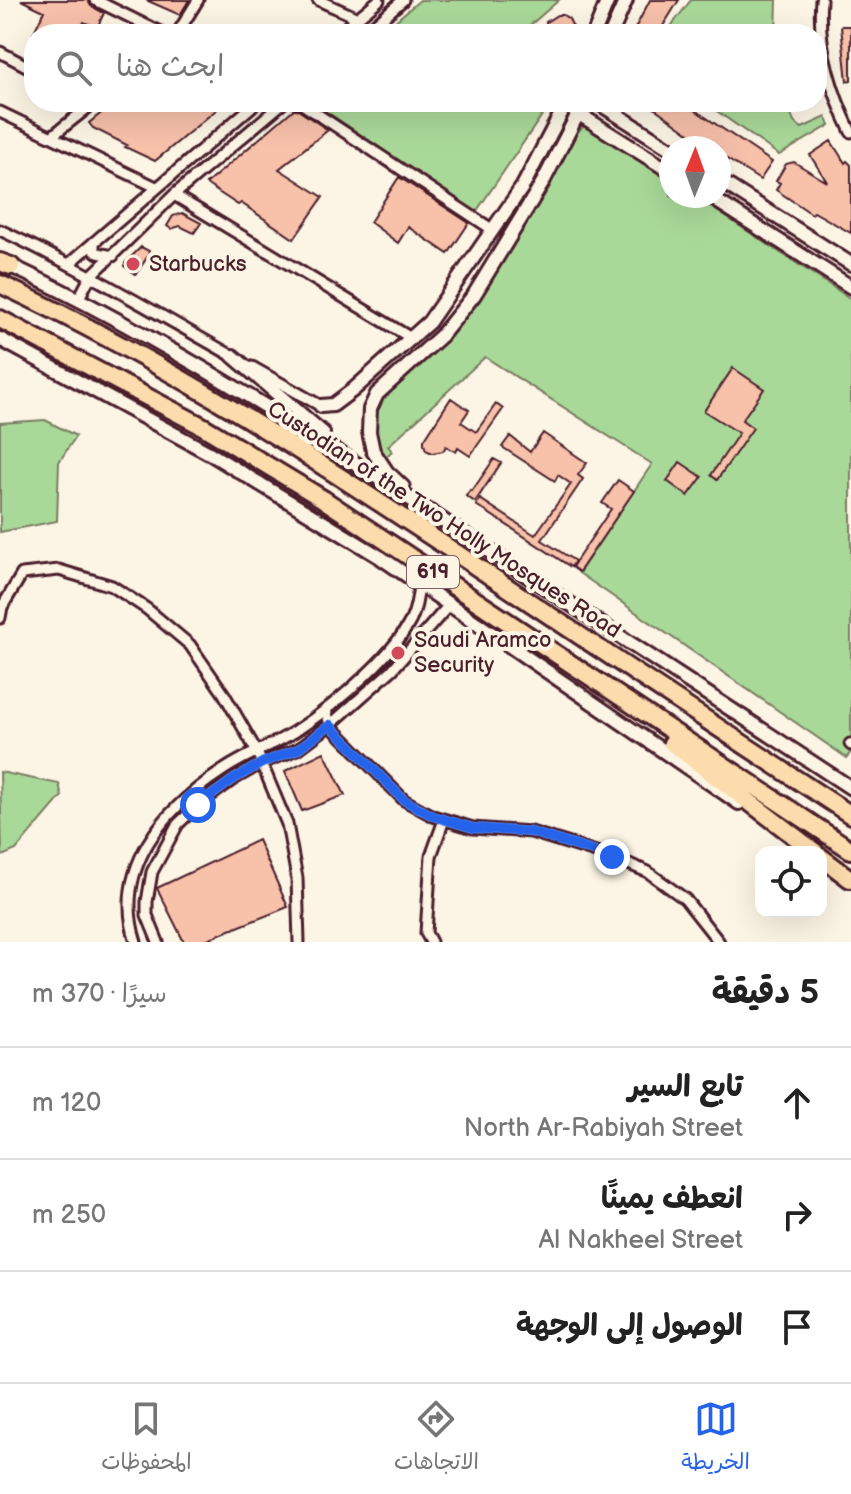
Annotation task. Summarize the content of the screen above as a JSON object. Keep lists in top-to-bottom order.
{
  "streets": {
    "highway": ["Custodian of the Two Holly Mosques Road", "619"]
  },
  "places": ["Starbucks", "Saudi Aramco Security"],
  "north": "top",
  "page": {
    "search": "ابحث هنا",
    "heading": ["5 دقيقة", "سيرًا · 370 m"],
    "list": [
      ["تابع السير", "North Ar-Rabiyah Street", "120 m"],
      ["انعطف يمينًا", "Al Nakheel Street", "250 m"],
      "الوصول إلى الوجهة"
    ],
    "nav": ["الخريطة", "الاتجاهات", "المحفوظات"]
  }
}
